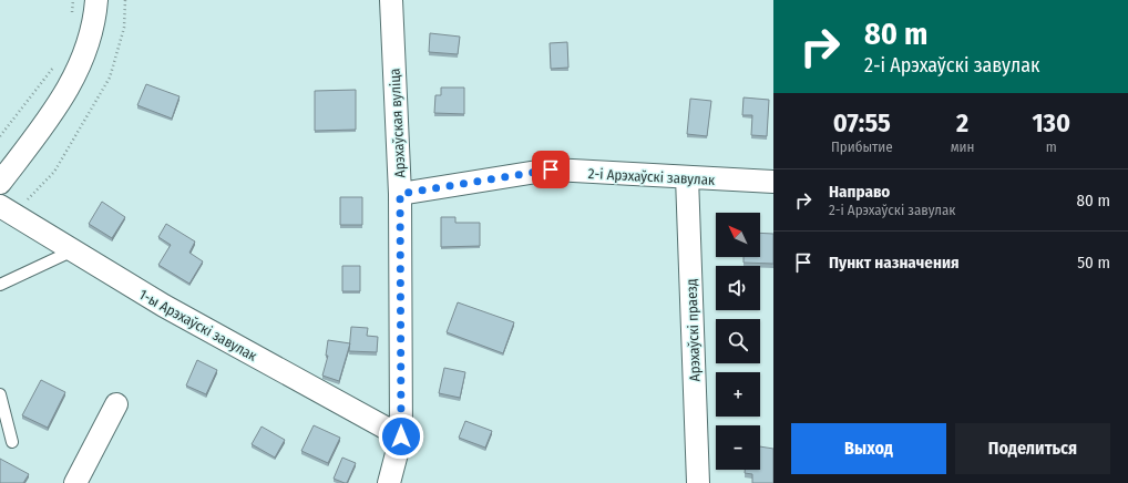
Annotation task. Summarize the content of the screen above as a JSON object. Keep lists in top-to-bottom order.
{
  "streets": {
    "street": [
      "Арэхаўская вуліца",
      "2-і Арэхаўскі завулак",
      "1-ы Арэхаўскі завулак",
      "Арэхаўскі праезд"
    ]
  },
  "crossings": [
    ["Арэхаўская вуліца", "2-і Арэхаўскі завулак"],
    ["Арэхаўская вуліца", "1-ы Арэхаўскі завулак"],
    ["2-і Арэхаўскі завулак", "Арэхаўскі праезд"]
  ],
  "north": "top left",
  "page": {
    "turn": ["80 m", "2-і Арэхаўскі завулак"],
    "eta": [
      "07:55",
      "Прибытие",
      "2",
      "мин",
      "130",
      "m"
    ],
    "list": [
      {
        "name": "Направо",
        "note": "2-і Арэхаўскі завулак",
        "value": "80 m"
      },
      {
        "name": "Пункт назначения",
        "value": "50 m"
      }
    ],
    "map_buttons": ["+", "−"],
    "buttons": ["Выход", "Поделиться"]
  }
}
